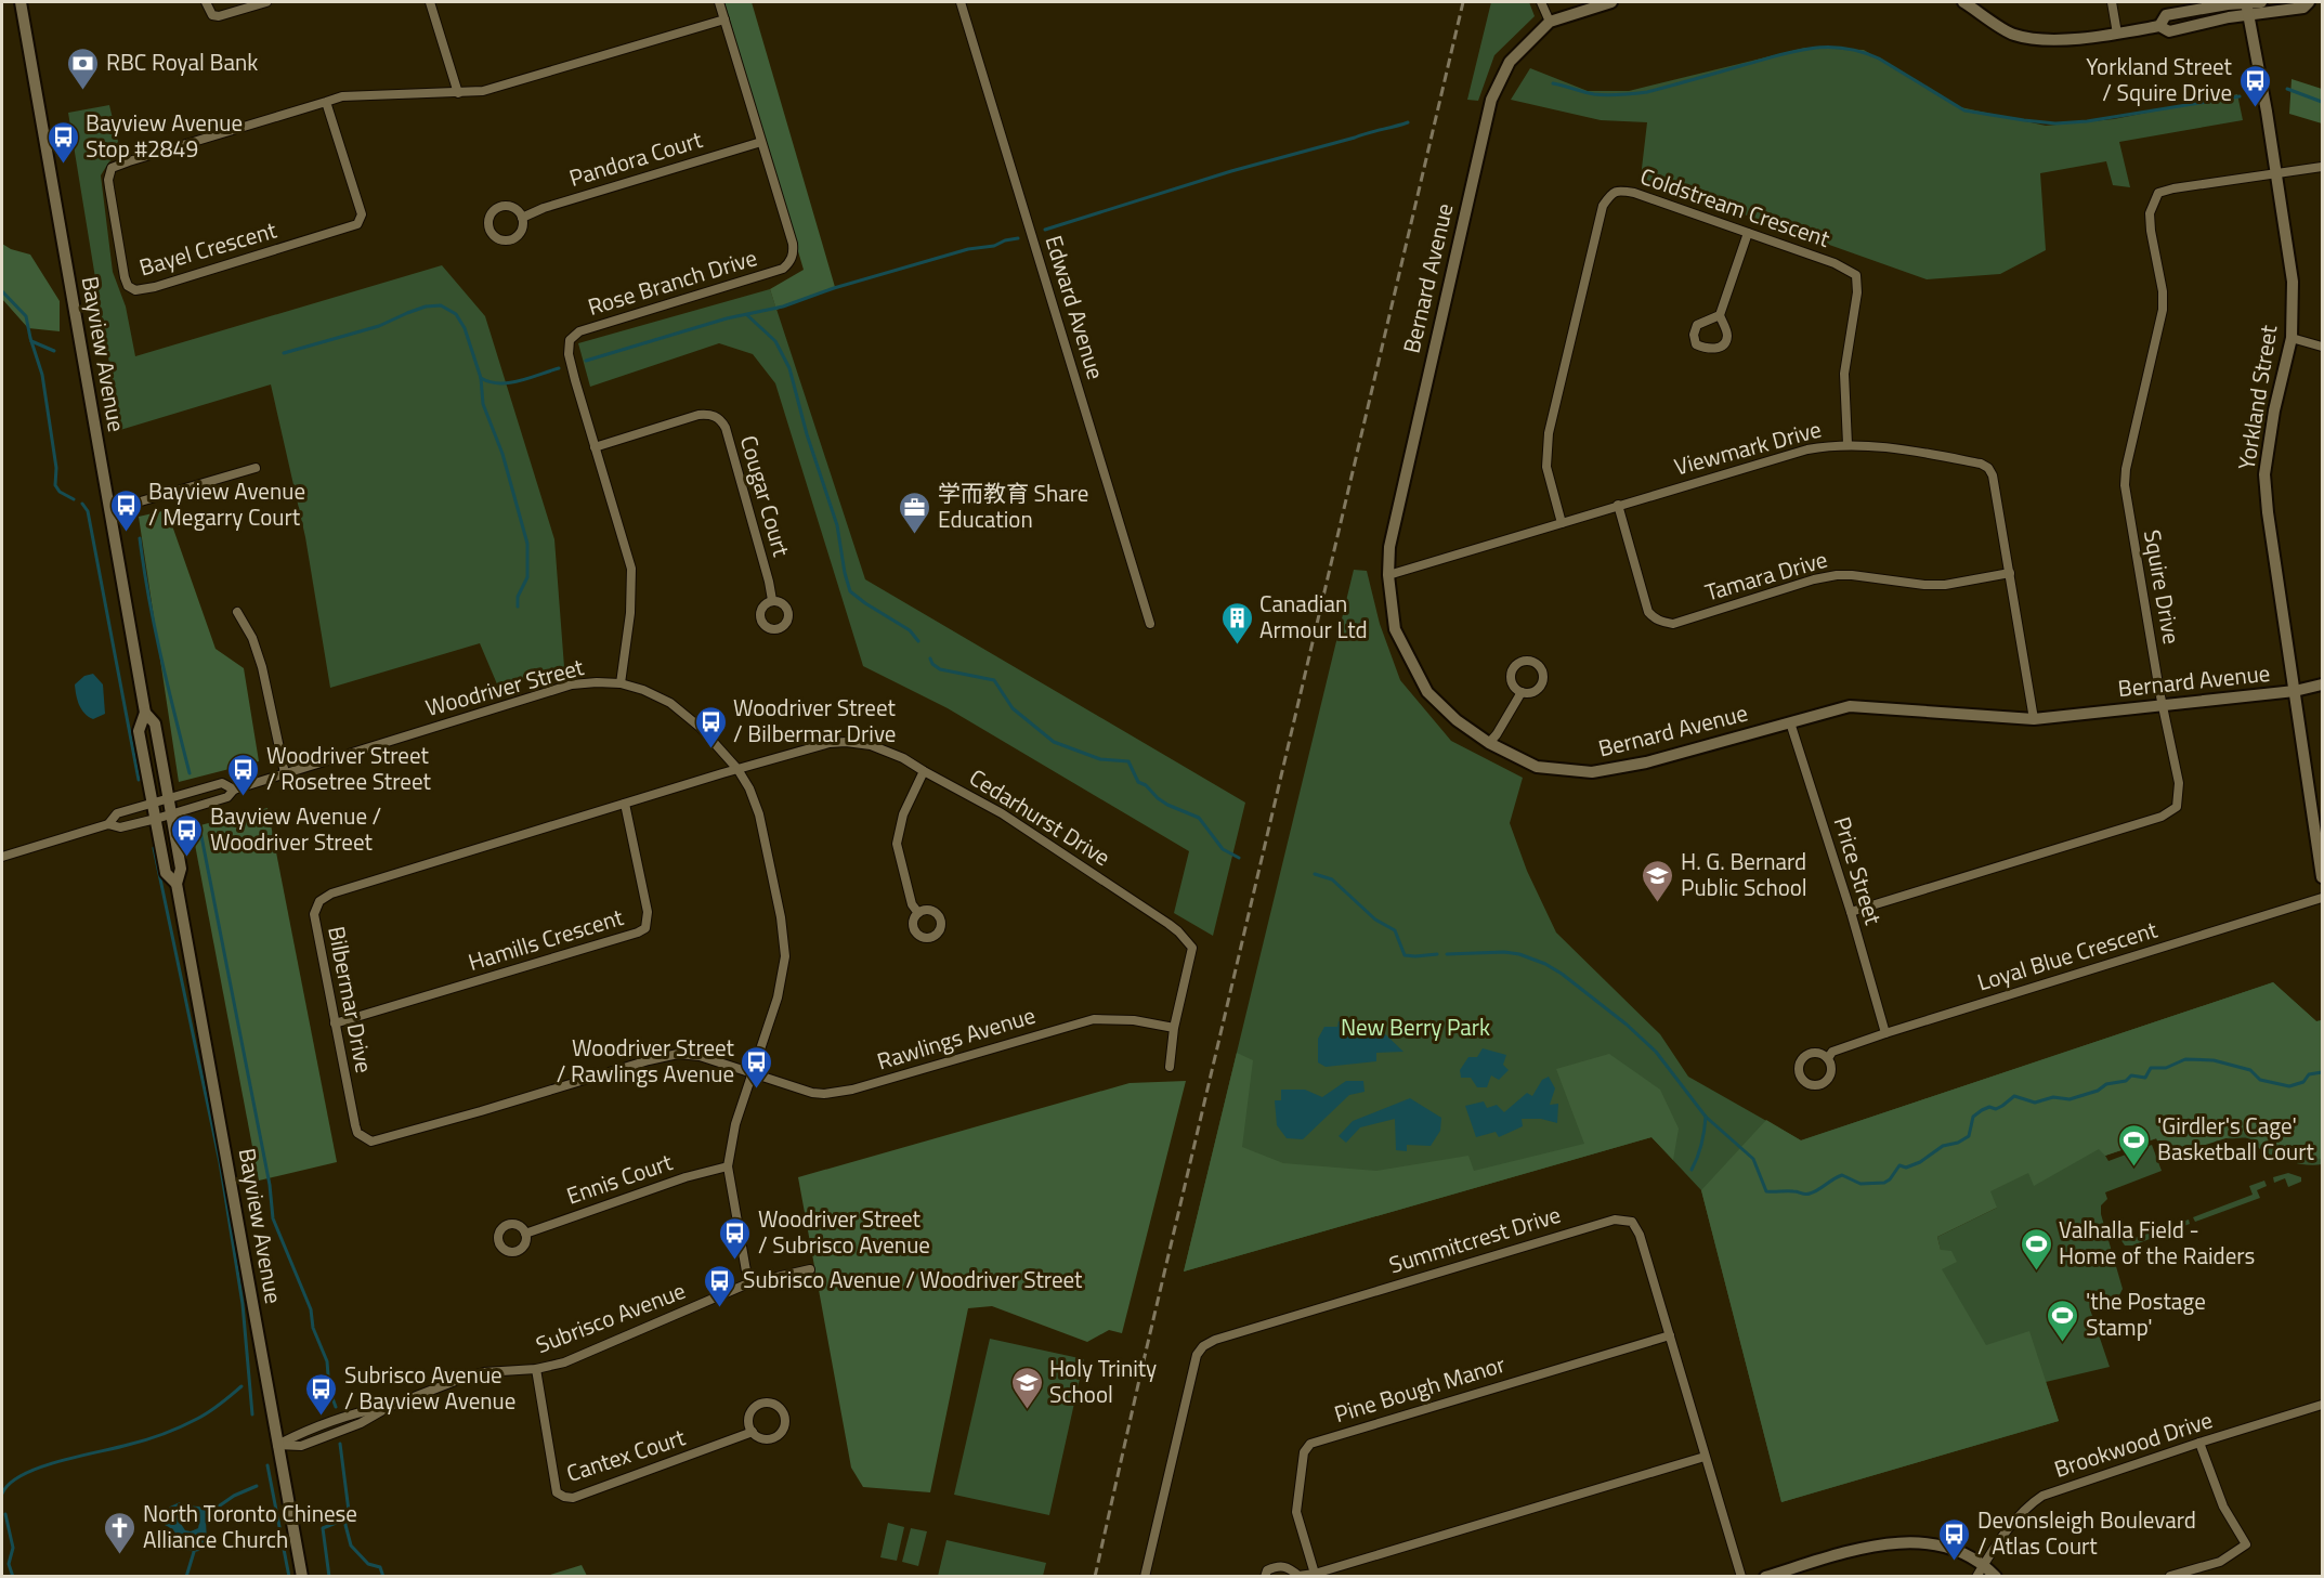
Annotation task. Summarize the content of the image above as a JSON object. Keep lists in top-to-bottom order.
{
  "streets": {
    "street": [
      "Pandora Court",
      "Coldstream Crescent",
      "Bayel Crescent",
      "Bernard Avenue",
      "Rose Branch Drive",
      "Edward Avenue",
      "Bayview Avenue",
      "Yorkland Street",
      "Viewmark Drive",
      "Cougar Court",
      "Tamara Drive",
      "Squire Drive",
      "Woodriver Street",
      "Cedarhurst Drive",
      "Price Street",
      "Hamills Crescent",
      "Loyal Blue Crescent",
      "Bilbermar Drive",
      "Rawlings Avenue",
      "Ennis Court",
      "Summitcrest Drive",
      "Subrisco Avenue",
      "Pine Bough Manor",
      "Brookwood Drive",
      "Cantex Court"
    ]
  },
  "crossings": [
    ["Pandora Court", "Rose Branch Drive"],
    ["Coldstream Crescent", "Viewmark Drive"],
    ["Bernard Avenue", "Yorkland Street"],
    ["Bernard Avenue", "Viewmark Drive"],
    ["Bernard Avenue", "Squire Drive"],
    ["Bernard Avenue", "Price Street"],
    ["Rose Branch Drive", "Cougar Court"],
    ["Rose Branch Drive", "Woodriver Street"],
    ["Bayview Avenue", "Woodriver Street"],
    ["Bayview Avenue", "Subrisco Avenue"],
    ["Yorkland Street", "Squire Drive"],
    ["Viewmark Drive", "Tamara Drive"],
    ["Squire Drive", "Price Street"],
    ["Woodriver Street", "Cedarhurst Drive"],
    ["Woodriver Street", "Bilbermar Drive"],
    ["Woodriver Street", "Rawlings Avenue"],
    ["Woodriver Street", "Ennis Court"],
    ["Woodriver Street", "Subrisco Avenue"],
    ["Cedarhurst Drive", "Bilbermar Drive"],
    ["Cedarhurst Drive", "Rawlings Avenue"],
    ["Price Street", "Loyal Blue Crescent"],
    ["Hamills Crescent", "Bilbermar Drive"],
    ["Bilbermar Drive", "Rawlings Avenue"],
    ["Summitcrest Drive", "Pine Bough Manor"],
    ["Subrisco Avenue", "Cantex Court"]
  ],
  "parks": ["New Berry Park"],
  "places": {
    "bank": ["RBC Royal Bank"],
    "bus stop": [
      "Yorkland Street / Squire Drive",
      "Bayview Avenue Stop #2849",
      "Bayview Avenue / Megarry Court",
      "Woodriver Street / Bilbermar Drive",
      "Woodriver Street / Rosetree Street",
      "Bayview Avenue / Woodriver Street",
      "Woodriver Street / Rawlings Avenue",
      "Woodriver Street / Subrisco Avenue",
      "Subrisco Avenue / Woodriver Street",
      "Subrisco Avenue / Bayview Avenue",
      "Devonsleigh Boulevard / Atlas Court"
    ],
    "office": ["学而教育 Share Education"],
    "building": ["Canadian Armour Ltd"],
    "school or university": ["H. G. Bernard Public School", "Holy Trinity School"],
    "sports": ["'Girdler's Cage' Basketball Court", "Valhalla Field - Home of the Raiders", "'the Postage Stamp'"],
    "church": ["North Toronto Chinese Alliance Church"]
  }
}
